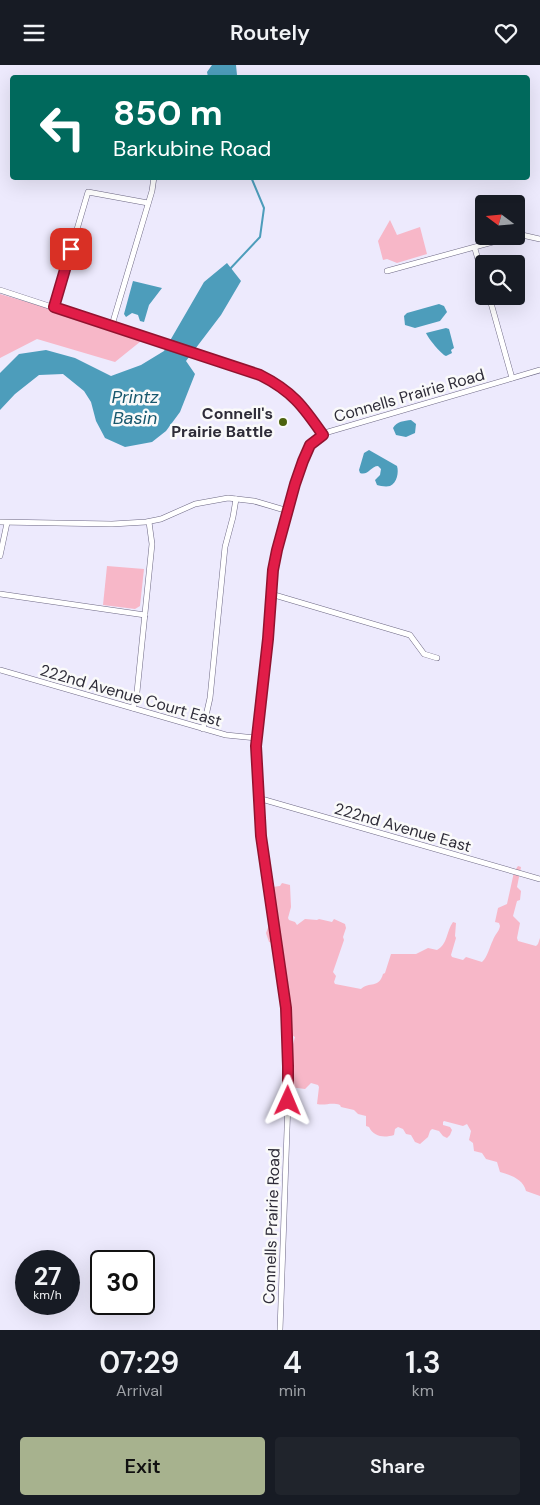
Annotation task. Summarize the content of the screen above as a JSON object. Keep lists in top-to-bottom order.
{
  "streets": {
    "street": ["Connells Prairie Road", "222nd Avenue Court East", "222nd Avenue East"]
  },
  "crossings": [
    ["Connells Prairie Road", "222nd Avenue Court East"],
    ["Connells Prairie Road", "222nd Avenue East"]
  ],
  "water": ["Printz Basin"],
  "places": ["Connell's Prairie Battle"],
  "north": "left",
  "page": {
    "header": "Routely",
    "turn": ["850 m", "Barkubine Road"],
    "speed": "27 km/h",
    "limit": "30",
    "eta": [
      "07:29",
      "Arrival",
      "4",
      "min",
      "1.3",
      "km"
    ],
    "buttons": ["Exit", "Share"]
  }
}
